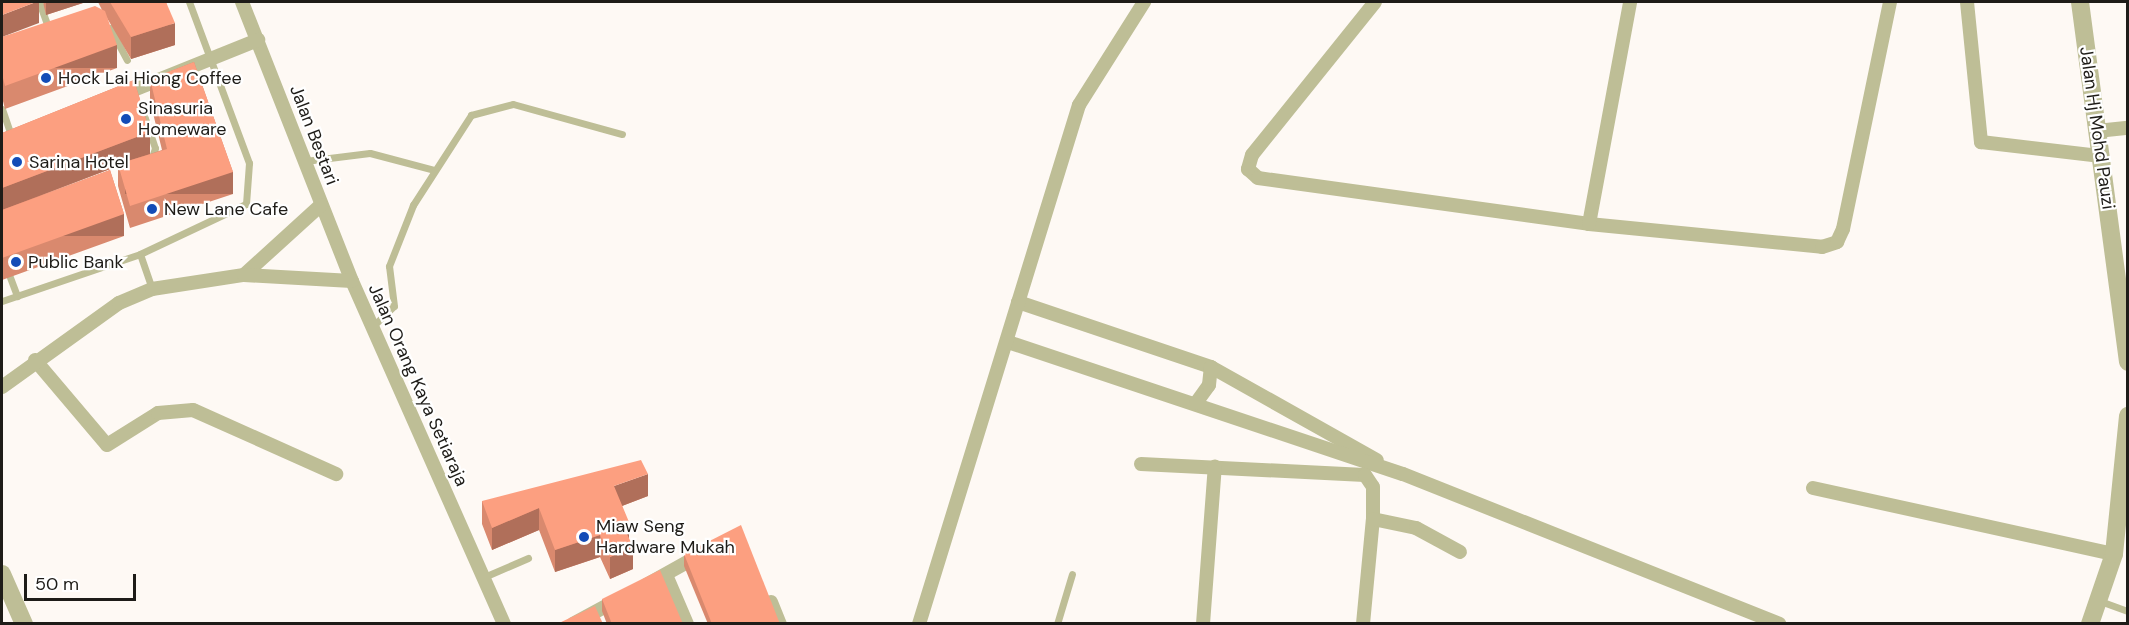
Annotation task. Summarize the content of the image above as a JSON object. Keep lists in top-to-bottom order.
{
  "streets": {
    "street": ["Jalan Hj Mohd Pauzi", "Jalan Bestari", "Jalan Orang Kaya Setiaraja"]
  },
  "crossings": [
    ["Jalan Bestari", "Jalan Orang Kaya Setiaraja"]
  ],
  "places": [
    "Hock Lai Hiong Coffee",
    "Sinasuria Homeware",
    "Sarina Hotel",
    "New Lane Cafe",
    "Public Bank",
    "Miaw Seng Hardware Mukah"
  ],
  "scale_bar": "50 m"
}
